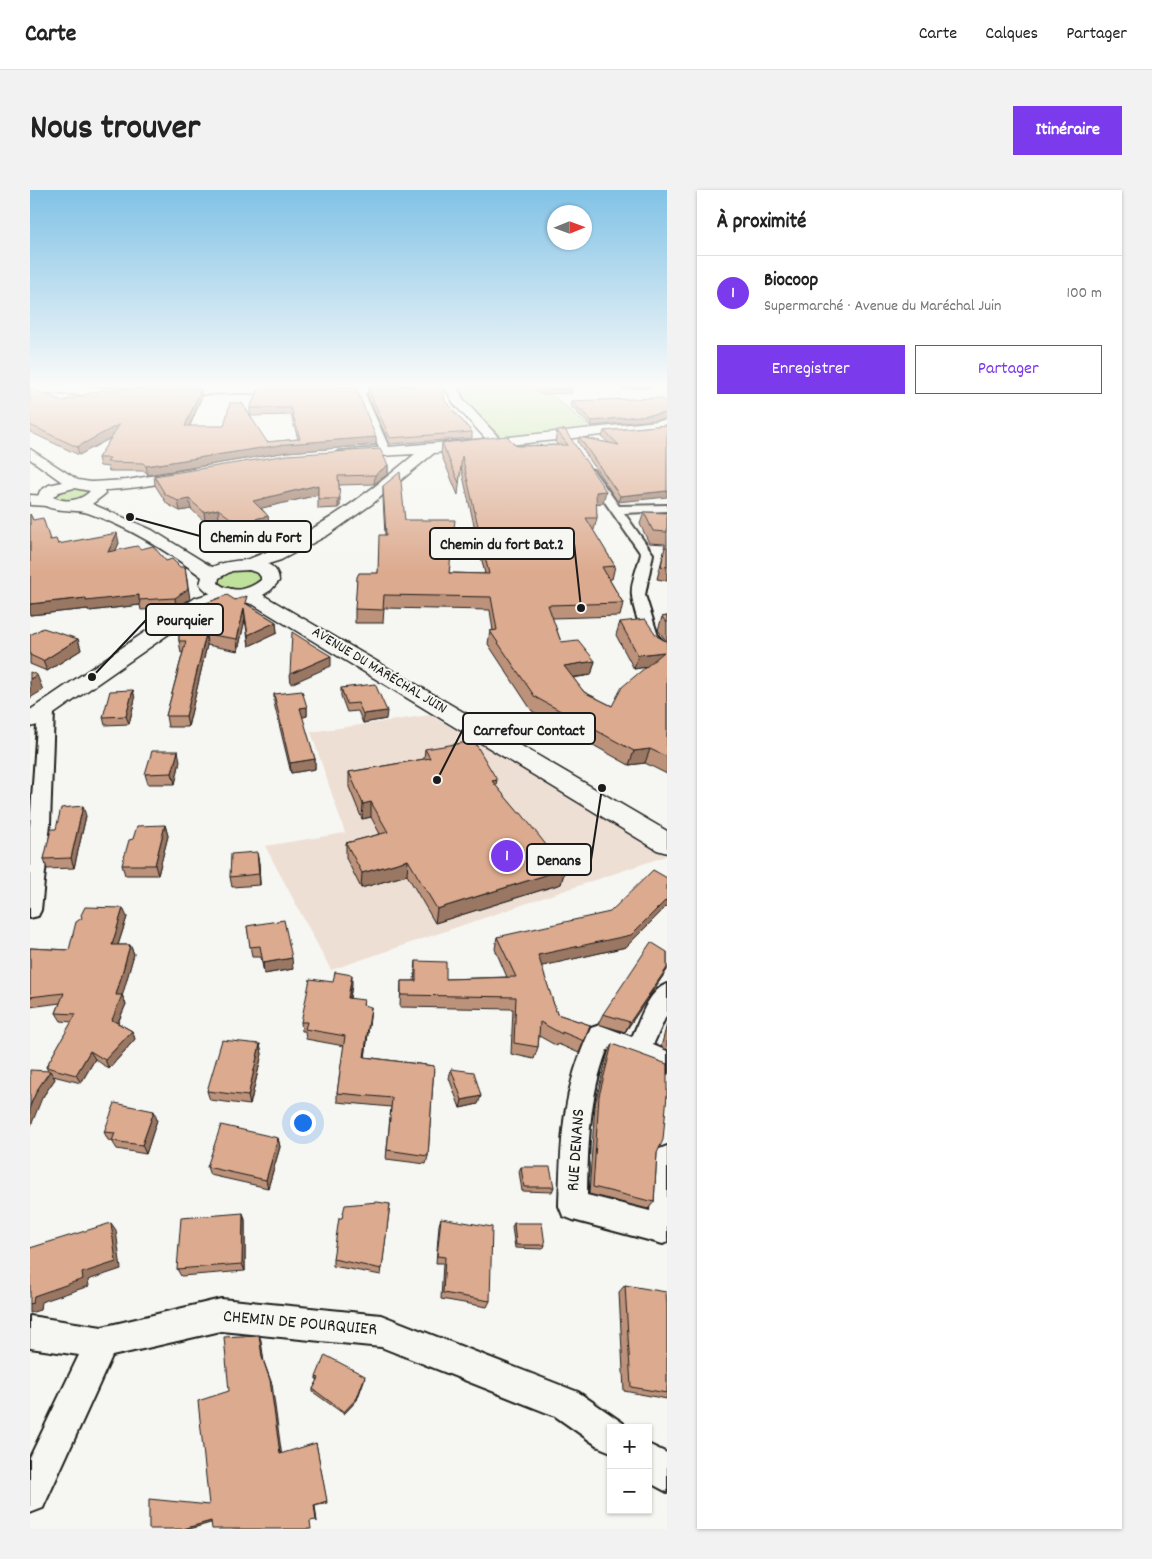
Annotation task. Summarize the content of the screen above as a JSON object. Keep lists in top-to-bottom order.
{
  "streets": {
    "street": ["AVENUE DU MARÉCHAL JUIN", "RUE DENANS", "CHEMIN DE POURQUIER"]
  },
  "places": [
    "Chemin du Fort",
    "Chemin du fort Bat.2",
    "Pourquier",
    "Carrefour Contact",
    "Denans"
  ],
  "north": "right",
  "page": {
    "header": "Carte",
    "nav": ["Carte", "Calques", "Partager"],
    "title": "Nous trouver",
    "buttons": [
      "Itinéraire",
      ["Enregistrer", "Partager"]
    ],
    "heading": "À proximité",
    "list": [
      {
        "mark": "1",
        "name": "Biocoop",
        "note": "Supermarché · Avenue du Maréchal Juin",
        "value": "100 m"
      }
    ],
    "pins": "1",
    "map_buttons": ["+", "−"]
  }
}
